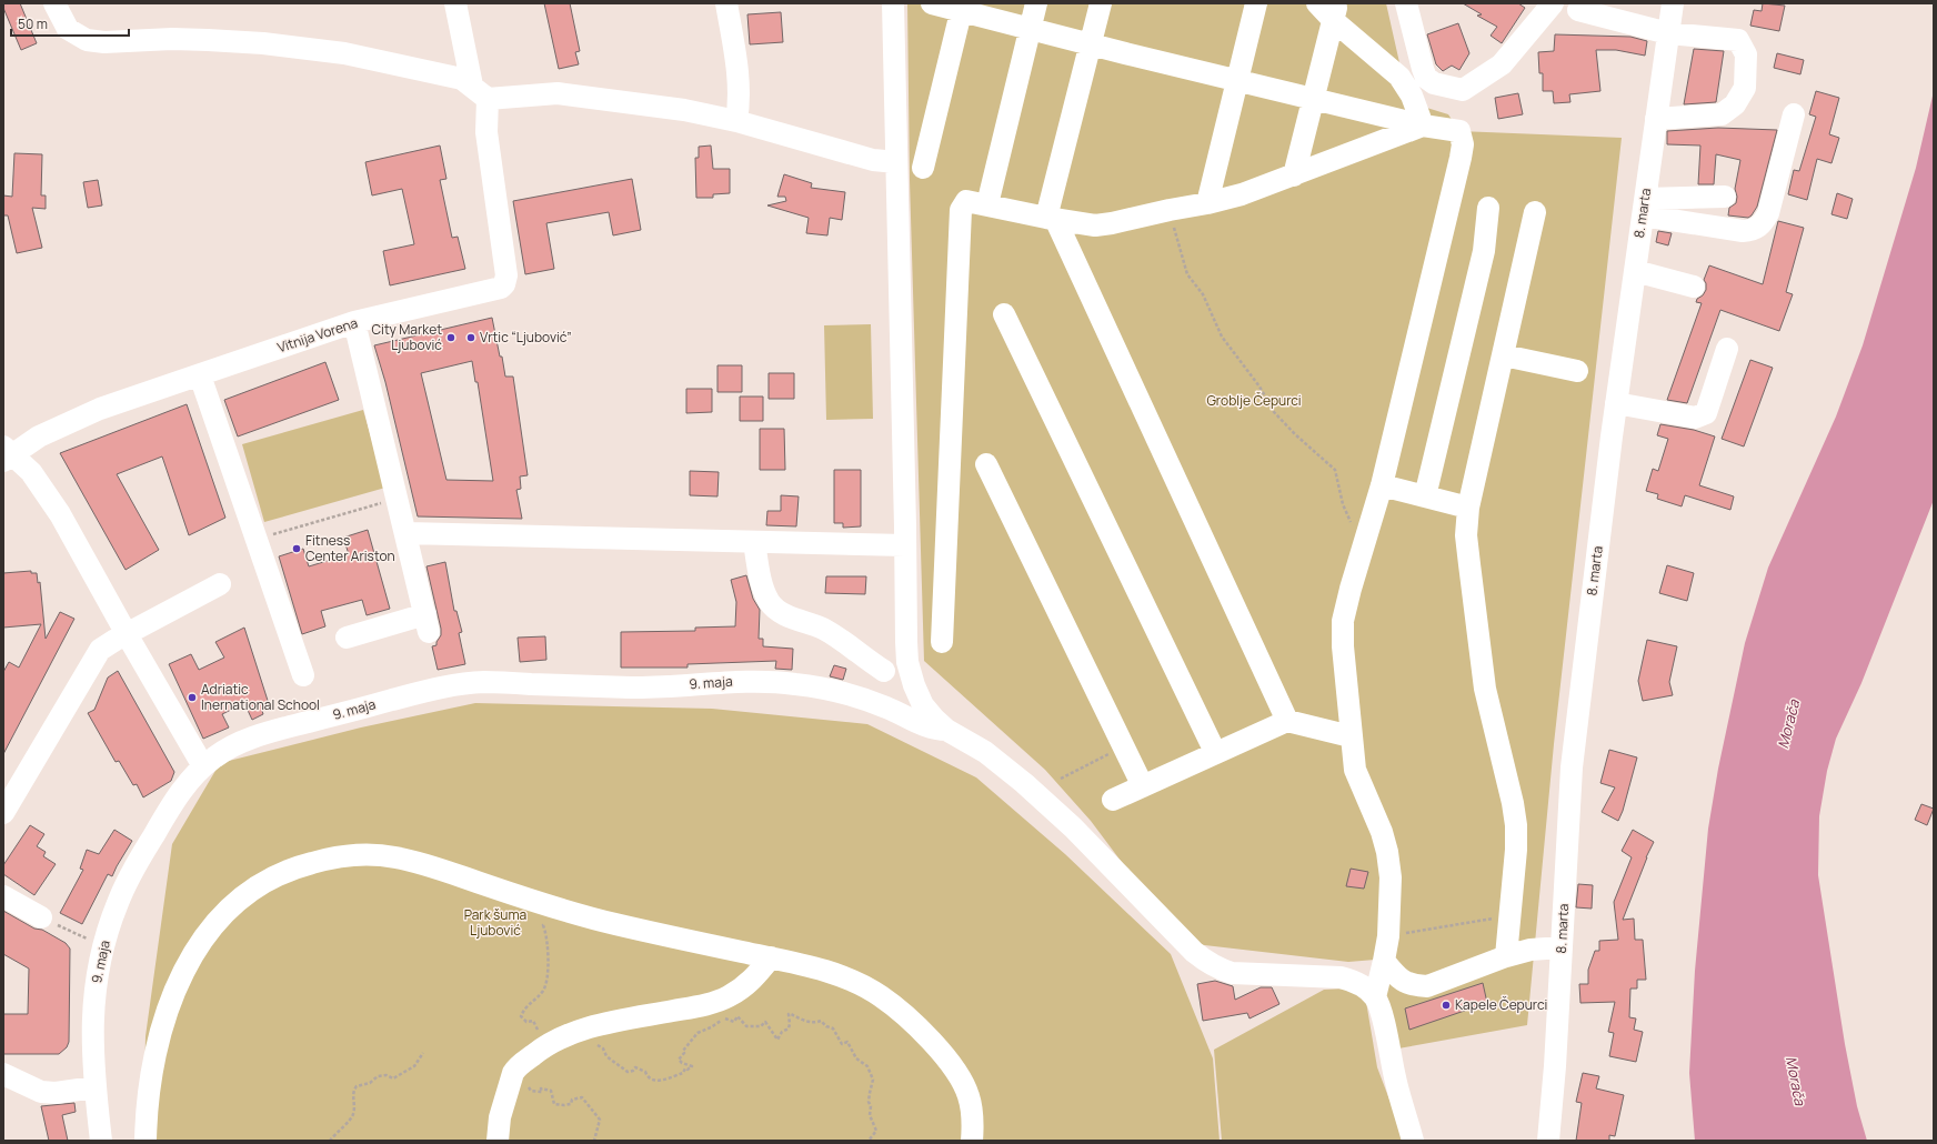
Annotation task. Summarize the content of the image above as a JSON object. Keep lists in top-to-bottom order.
{
  "streets": {
    "street": ["8. marta", "Vitnija Vorena", "9. maja"]
  },
  "water": ["Morača"],
  "parks": ["Groblje Čepurci", "Park šuma Ljubović"],
  "places": [
    "City Market Ljubović",
    "Vrtic “Ljubović”",
    "Fitness Center Ariston",
    "Adriatic Inernational School",
    "Kapele Čepurci"
  ],
  "scale_bar": "50 m"
}
